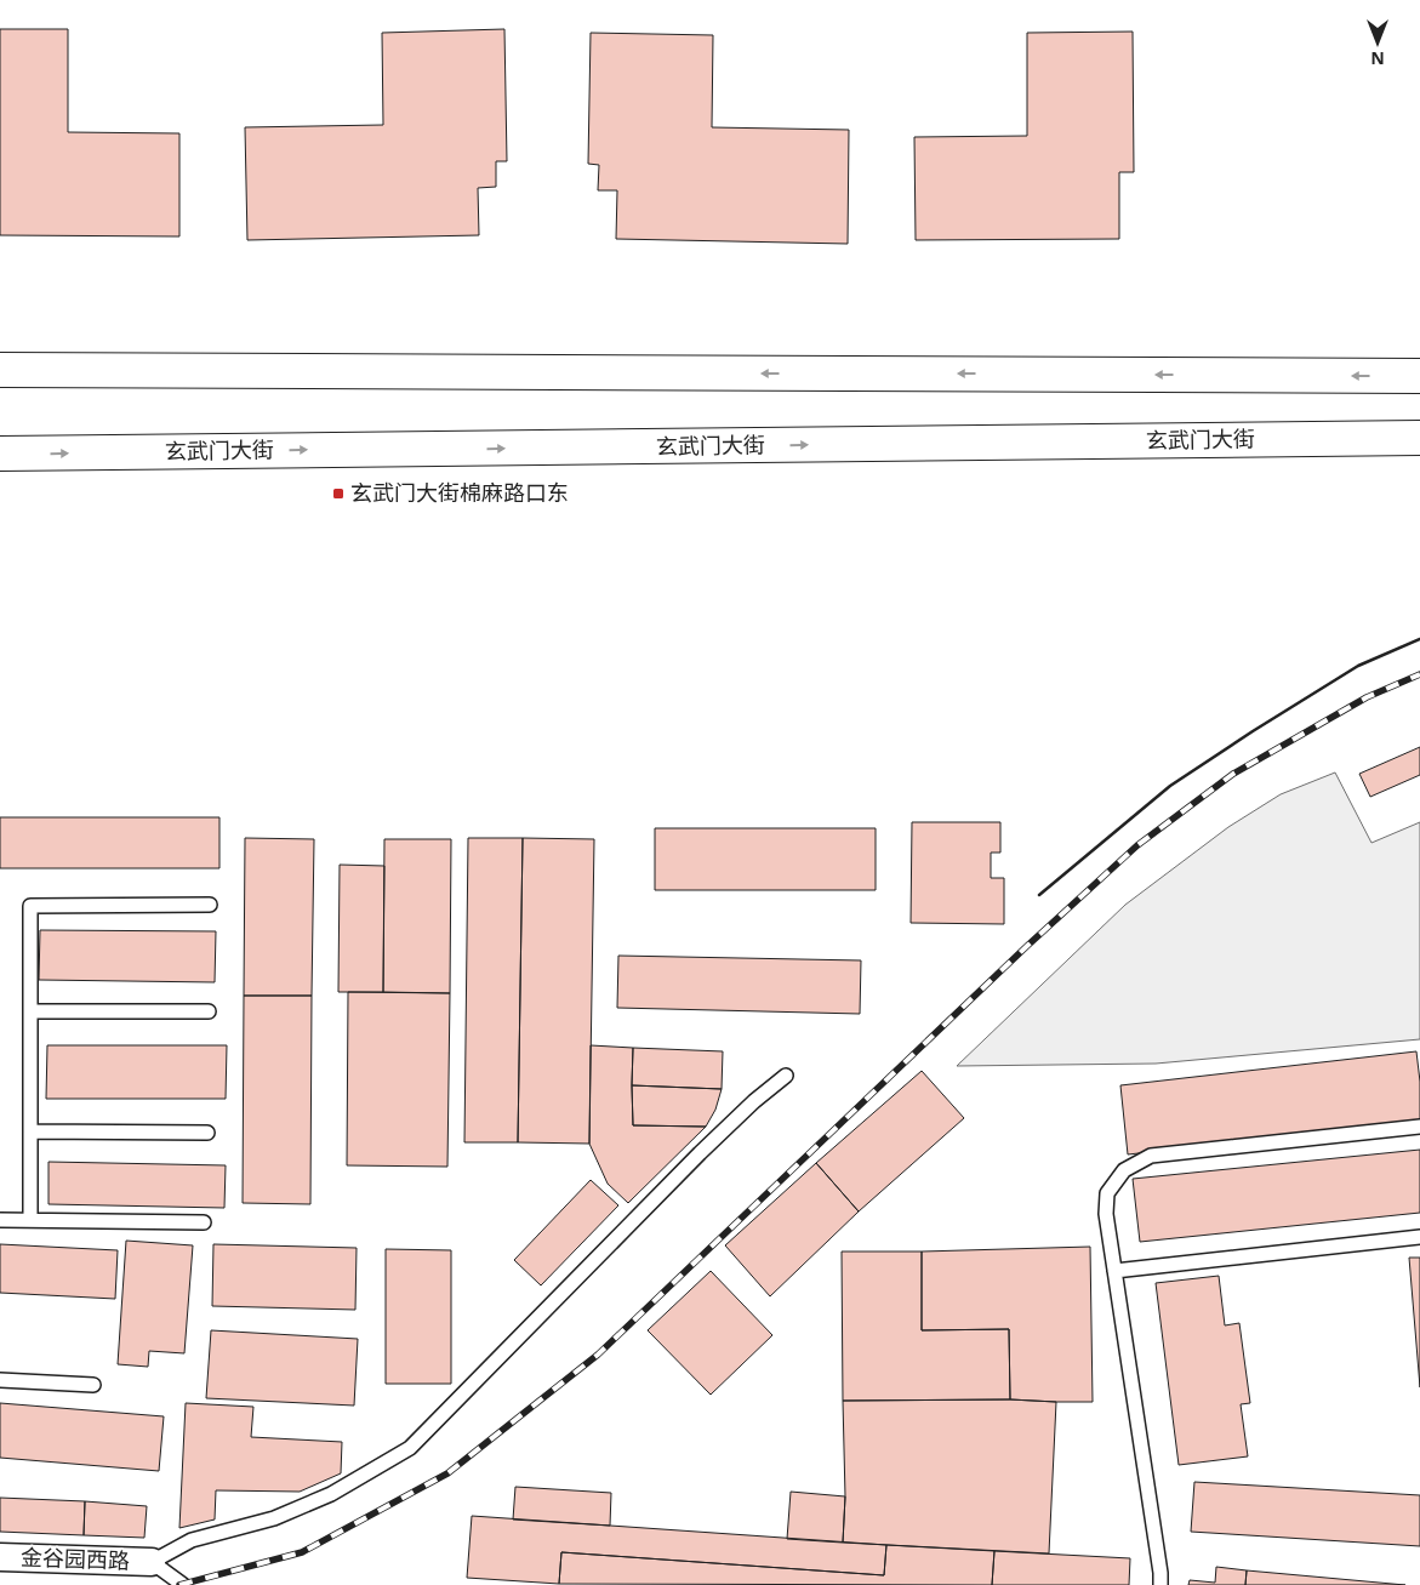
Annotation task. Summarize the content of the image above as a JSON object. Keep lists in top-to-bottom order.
{
  "streets": {
    "main road": ["玄武门大街"],
    "street": ["金谷园西路"]
  },
  "places": {
    "transit": ["玄武门大街棉麻路口东"]
  },
  "north": "bottom"
}
